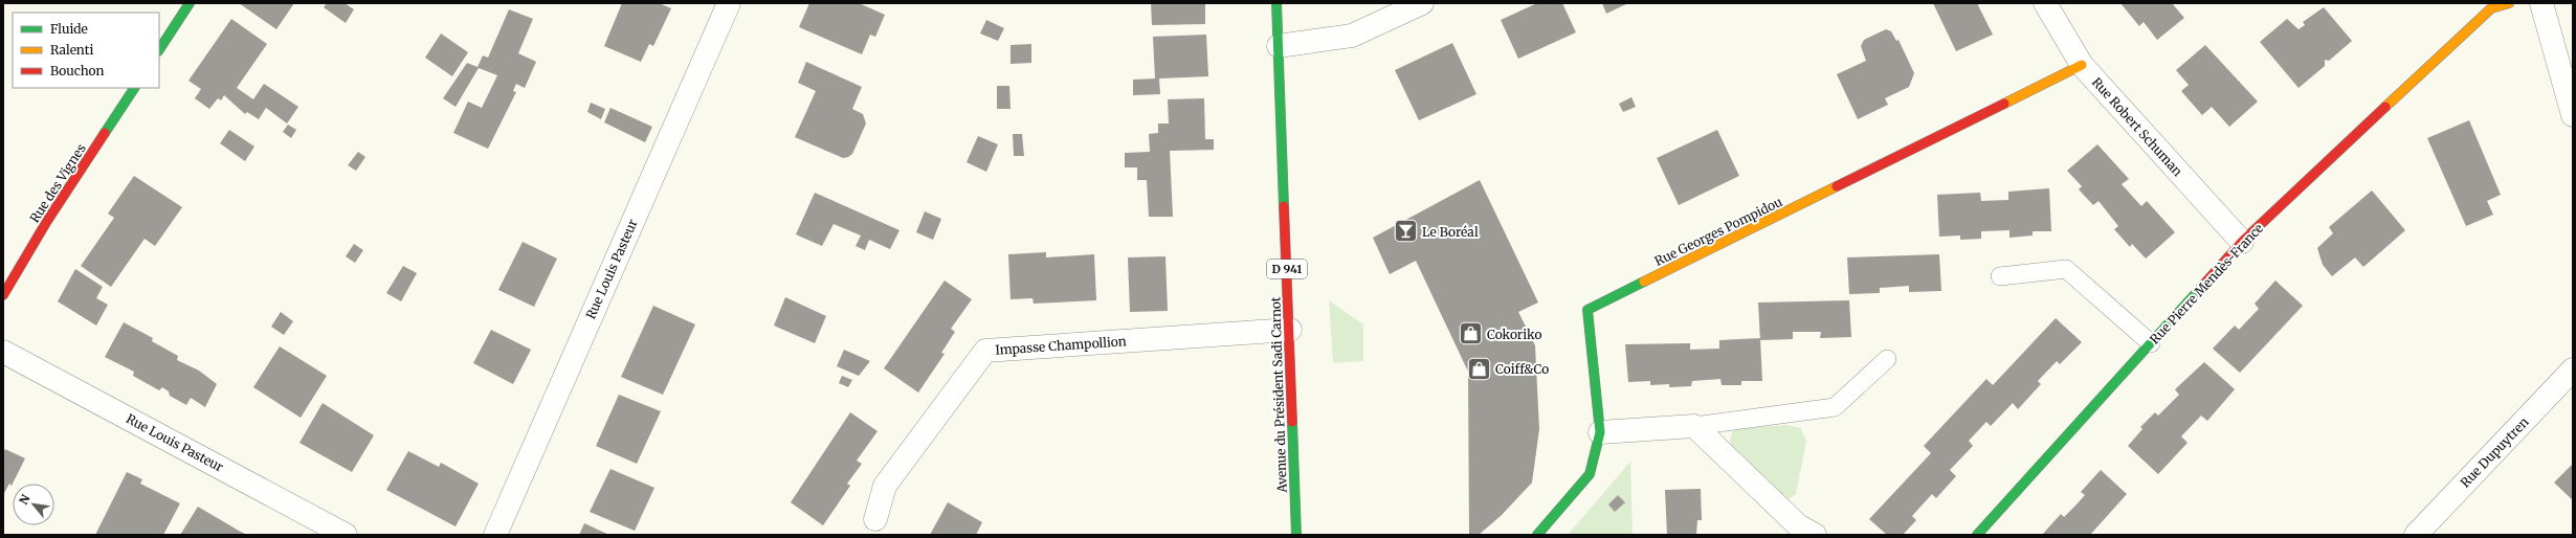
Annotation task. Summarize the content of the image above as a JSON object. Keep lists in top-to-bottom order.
{
  "streets": {
    "street": [
      "Rue Robert Schuman",
      "Rue des Vignes",
      "Rue Georges Pompidou",
      "Rue Louis Pasteur",
      "D 941",
      "Rue Pierre Mendès-France",
      "Impasse Champollion",
      "Avenue du Président Sadi Carnot",
      "Rue Dupuytren"
    ]
  },
  "crossings": [
    ["Rue Robert Schuman", "Rue Georges Pompidou"],
    ["Rue Robert Schuman", "Rue Pierre Mendès-France"],
    ["Impasse Champollion", "Avenue du Président Sadi Carnot"]
  ],
  "places": {
    "bar": ["Le Boréal"],
    "shop": ["Cokoriko", "Coiff&Co"]
  },
  "legend": ["Fluide", "Ralenti", "Bouchon"],
  "north": "top left"
}
